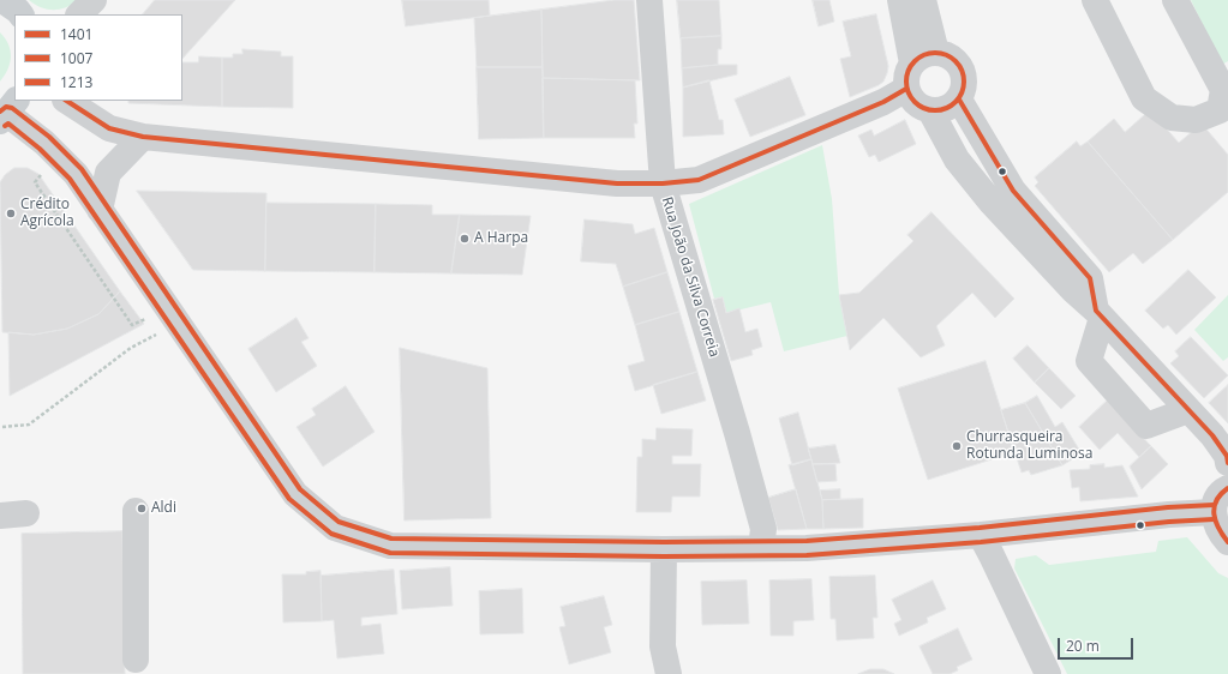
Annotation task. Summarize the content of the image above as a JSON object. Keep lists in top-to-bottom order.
{
  "streets": {
    "street": ["Rua João da Silva Correia"]
  },
  "places": [
    "Crédito Agrícola",
    "A Harpa",
    "Churrasqueira Rotunda Luminosa",
    "Aldi"
  ],
  "lines": ["transit line 1401", "transit line 1213", "transit line 1007"],
  "legend": ["1401", "1007", "1213"],
  "scale_bar": "20 m"
}
